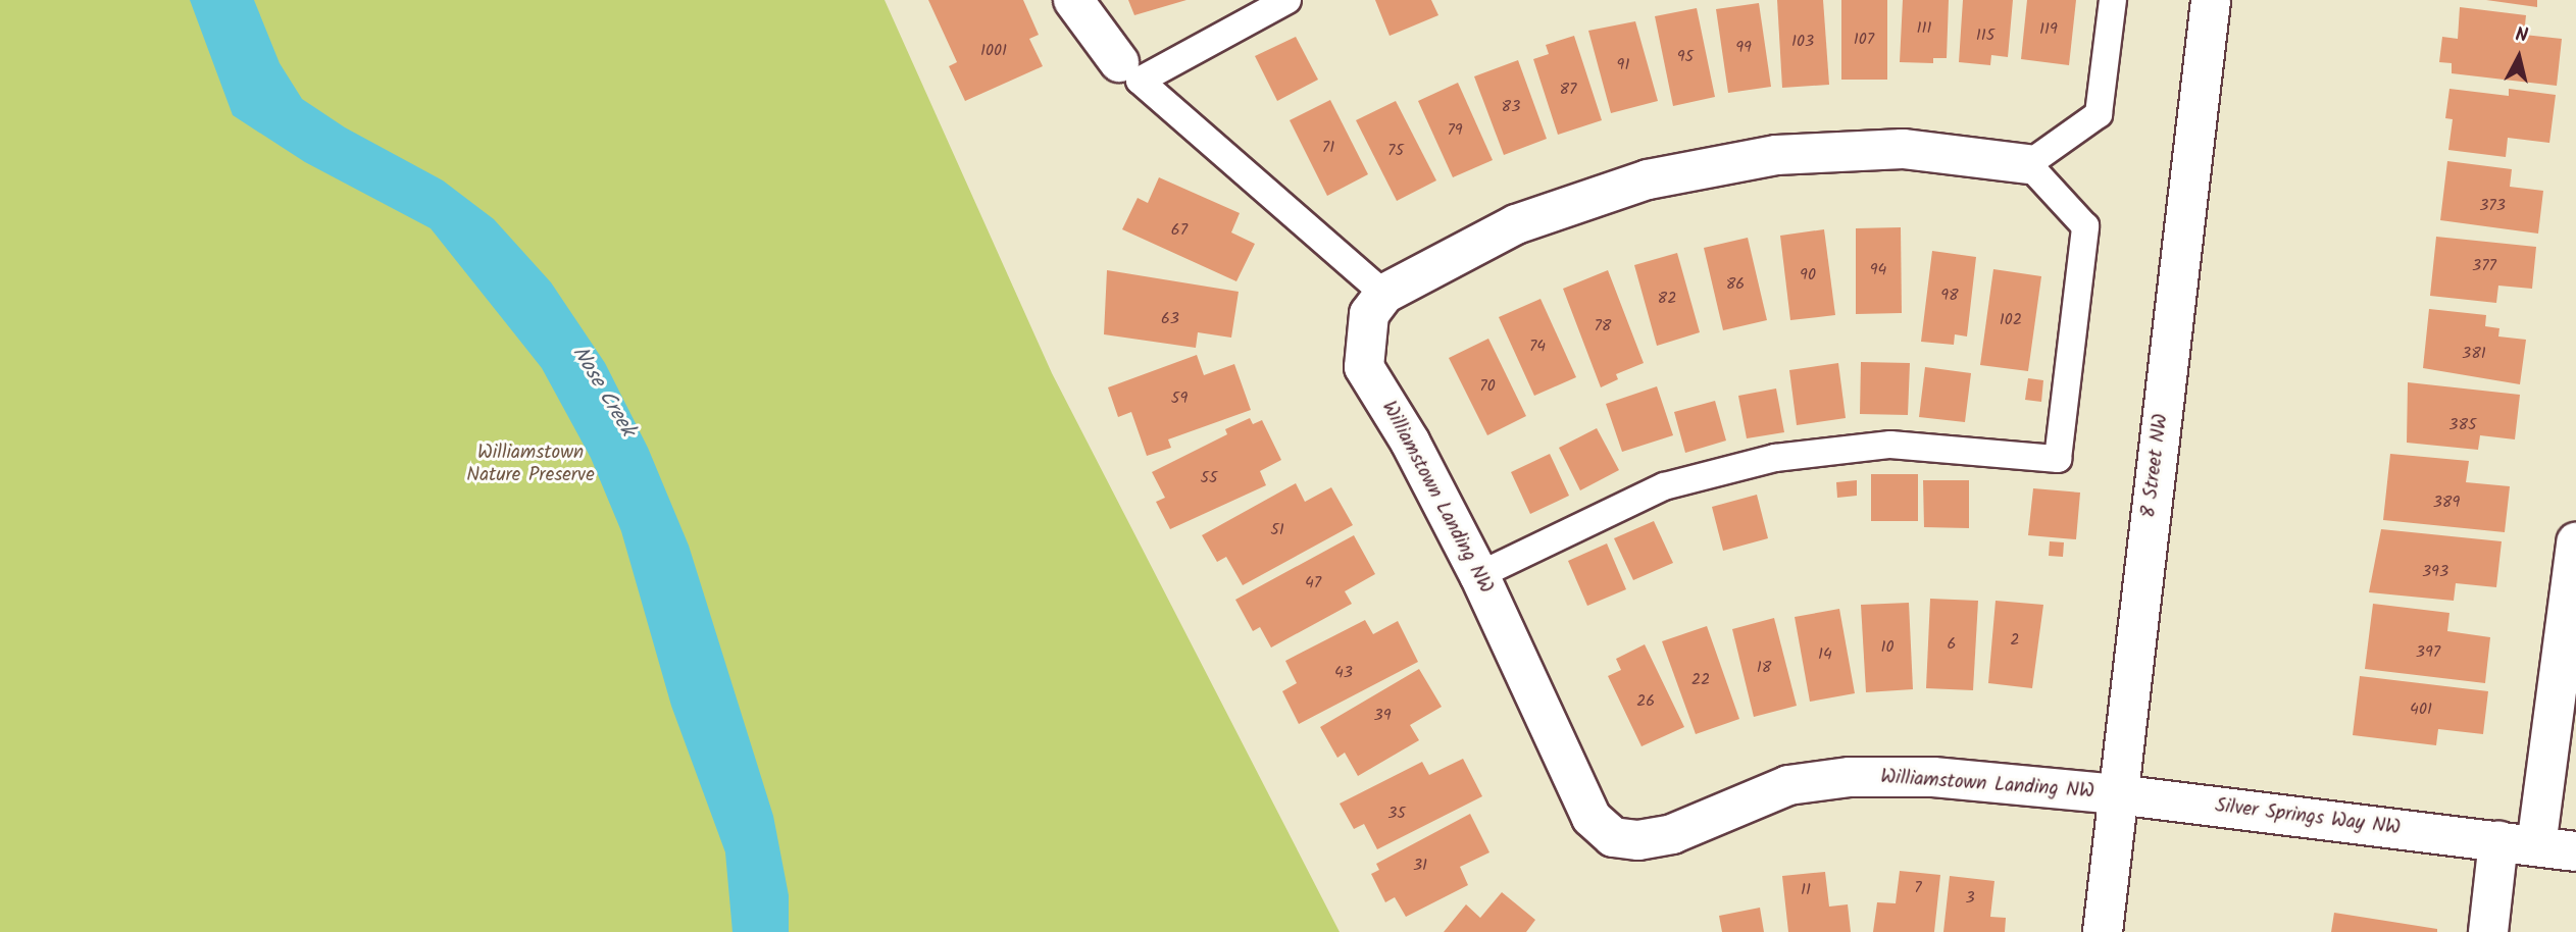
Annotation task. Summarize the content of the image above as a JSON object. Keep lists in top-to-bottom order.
{
  "streets": {
    "street": ["8 Street NW", "Williamstown Landing NW", "Silver Springs Way NW"]
  },
  "crossings": [
    ["8 Street NW", "Williamstown Landing NW"],
    ["8 Street NW", "Silver Springs Way NW"],
    ["Williamstown Landing NW", "Silver Springs Way NW"]
  ],
  "water": ["Nose Creek"],
  "parks": ["Williamstown Nature Preserve"],
  "house_numbers": [
    "111",
    "119",
    "115",
    "107",
    "103",
    "99",
    "1001",
    "95",
    "91",
    "87",
    "83",
    "79",
    "71",
    "75",
    "373",
    "67",
    "377",
    "94",
    "90",
    "86",
    "98",
    "82",
    "63",
    "102",
    "78",
    "74",
    "381",
    "70",
    "59",
    "385",
    "55",
    "389",
    "51",
    "393",
    "47",
    "2",
    "6",
    "10",
    "397",
    "14",
    "18",
    "43",
    "22",
    "26",
    "401",
    "39",
    "35",
    "31",
    "7",
    "11",
    "3"
  ],
  "north": "top"
}
